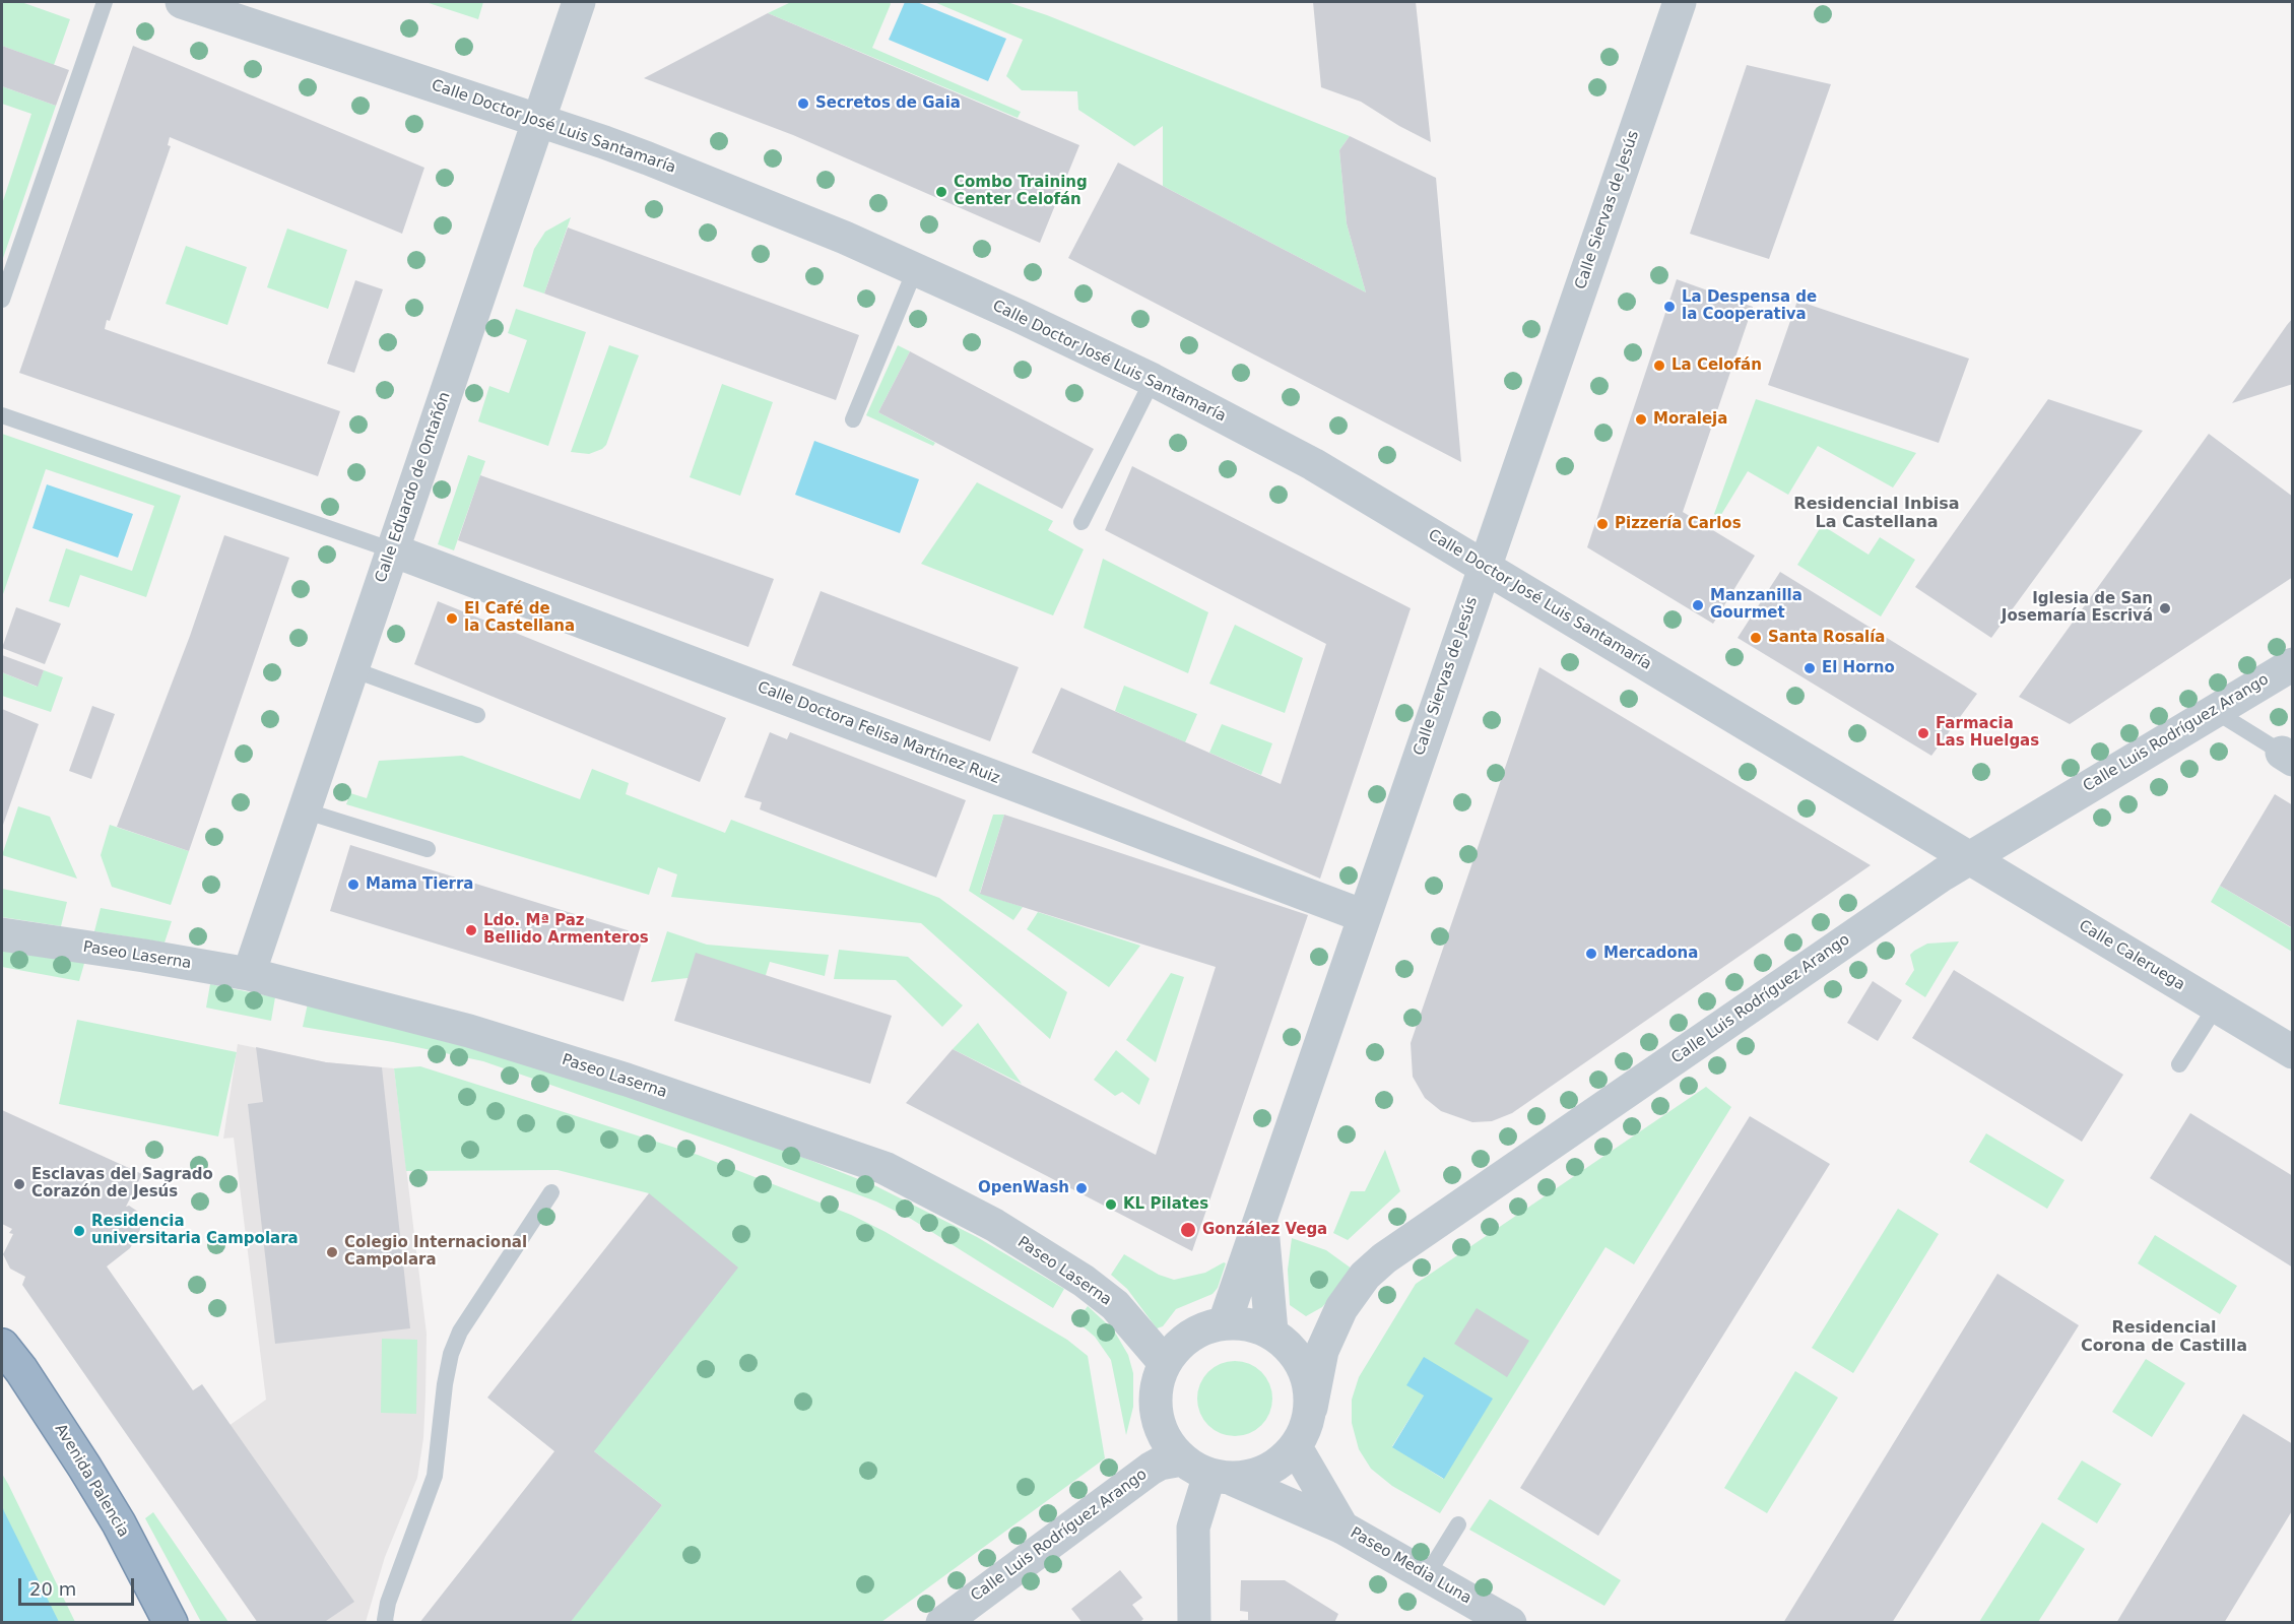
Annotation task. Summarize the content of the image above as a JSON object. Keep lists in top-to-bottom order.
{
  "streets": {
    "highway": ["Avenida Palencia"],
    "street": [
      "Calle Doctor José Luis Santamaría",
      "Calle Siervas de Jesús",
      "Calle Eduardo de Ontañón",
      "Calle Doctora Felisa Martínez Ruiz",
      "Calle Luis Rodríguez Arango",
      "Paseo Laserna",
      "Calle Caleruega",
      "Paseo Media Luna"
    ]
  },
  "crossings": [
    ["Calle Doctor José Luis Santamaría", "Calle Siervas de Jesús"],
    ["Calle Doctor José Luis Santamaría", "Calle Eduardo de Ontañón"],
    ["Calle Doctor José Luis Santamaría", "Calle Luis Rodríguez Arango"],
    ["Calle Doctor José Luis Santamaría", "Calle Caleruega"],
    ["Calle Siervas de Jesús", "Calle Doctora Felisa Martínez Ruiz"],
    ["Calle Siervas de Jesús", "Calle Luis Rodríguez Arango"],
    ["Calle Siervas de Jesús", "Paseo Laserna"],
    ["Calle Siervas de Jesús", "Paseo Media Luna"],
    ["Calle Eduardo de Ontañón", "Calle Doctora Felisa Martínez Ruiz"],
    ["Calle Eduardo de Ontañón", "Paseo Laserna"],
    ["Calle Luis Rodríguez Arango", "Paseo Laserna"],
    ["Calle Luis Rodríguez Arango", "Calle Caleruega"],
    ["Calle Luis Rodríguez Arango", "Paseo Media Luna"],
    ["Paseo Laserna", "Paseo Media Luna"]
  ],
  "districts": ["Residencial Inbisa La Castellana", "Residencial Corona de Castilla"],
  "places": [
    "Secretos de Gaia",
    "Combo Training Center Celofán",
    "La Despensa de la Cooperativa",
    "La Celofán",
    "Moraleja",
    "Pizzería Carlos",
    "Manzanilla Gourmet",
    "Iglesia de San Josemaría Escrivá",
    "El Café de la Castellana",
    "Santa Rosalía",
    "El Horno",
    "Farmacia Las Huelgas",
    "Mama Tierra",
    "Ldo. Mª Paz Bellido Armenteros",
    "Mercadona",
    "Esclavas del Sagrado Corazón de Jesús",
    "OpenWash",
    "KL Pilates",
    "González Vega",
    "Residencia universitaria Campolara",
    "Colegio Internacional Campolara"
  ],
  "scale_bar": "20 m"
}
